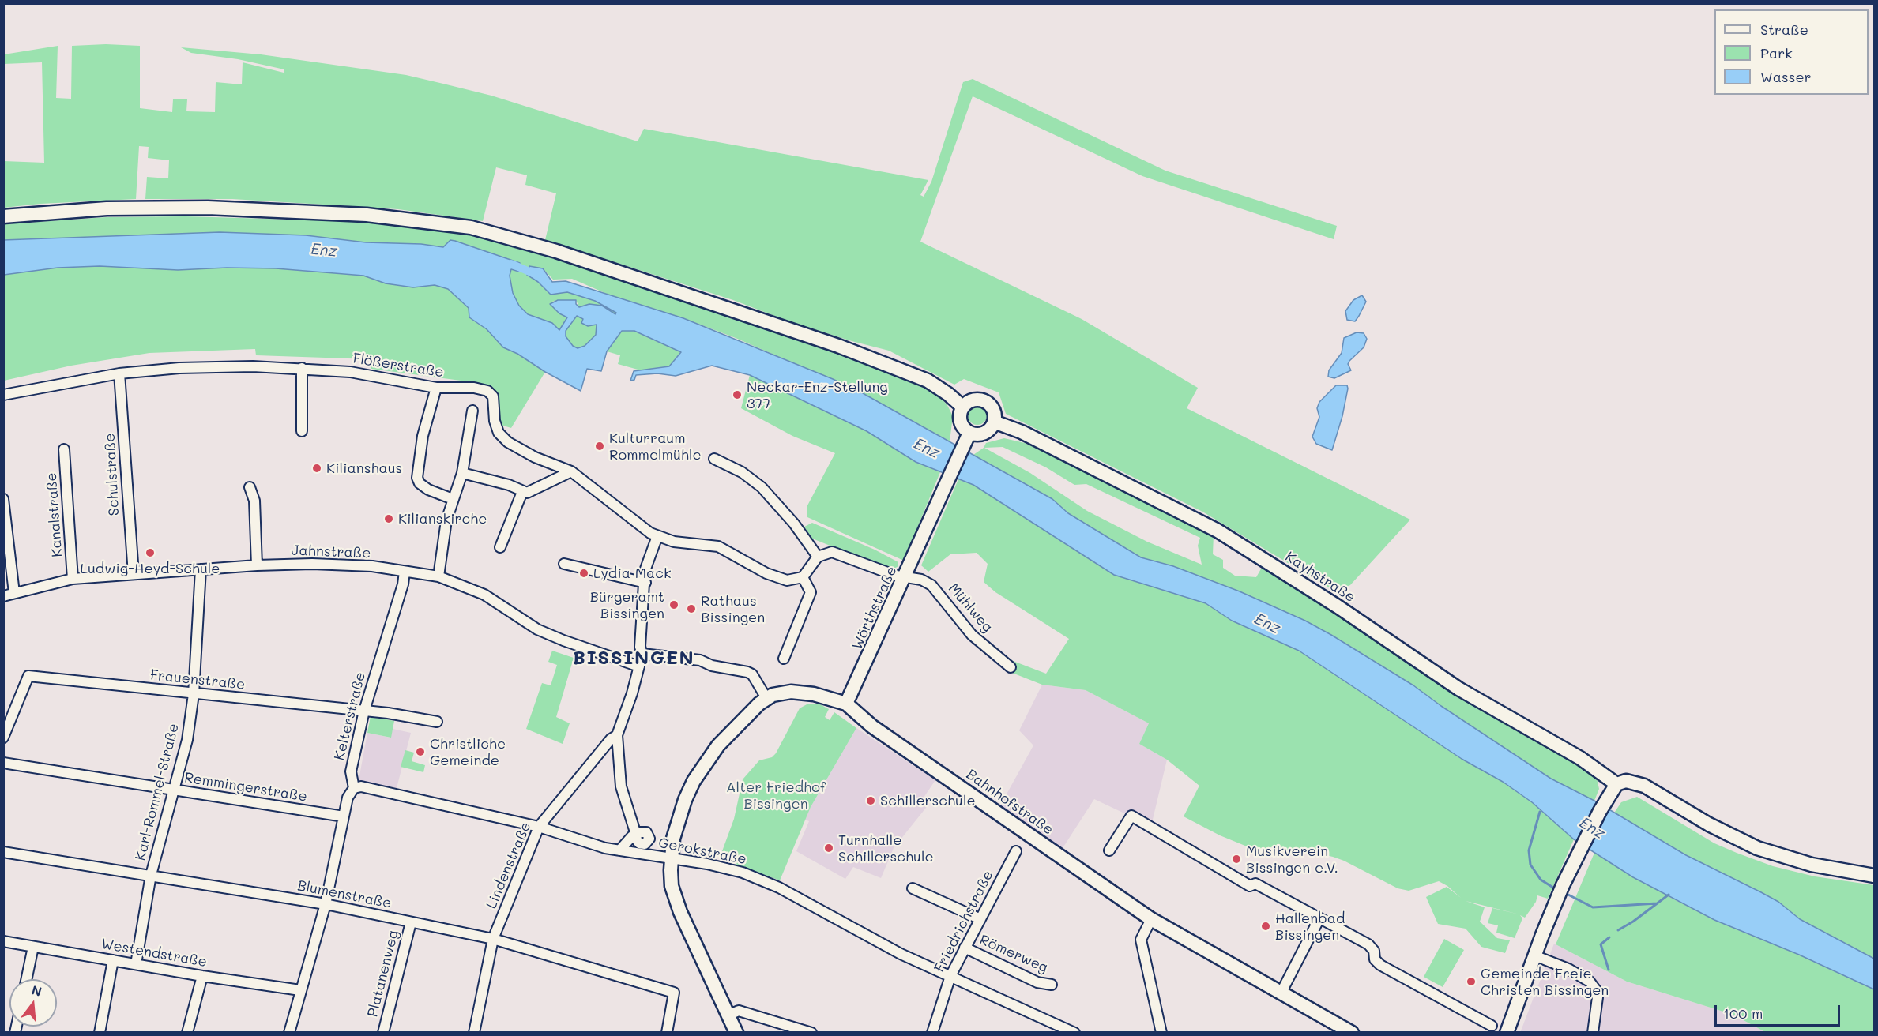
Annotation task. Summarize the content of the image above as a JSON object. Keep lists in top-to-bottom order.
{
  "streets": {
    "main road": ["Kayhstraße", "Wörthstraße", "Bahnhofstraße"],
    "street": [
      "Flößerstraße",
      "Schulstraße",
      "Kanalstraße",
      "Jahnstraße",
      "Mühlweg",
      "Frauenstraße",
      "Kelterstraße",
      "Remmingerstraße",
      "Karl-Rommel-Straße",
      "Gerokstraße",
      "Lindenstraße",
      "Blumenstraße",
      "Friedrichstraße",
      "Westendstraße",
      "Römerweg",
      "Platanenweg"
    ]
  },
  "crossings": [
    ["Flößerstraße", "Schulstraße"],
    ["Schulstraße", "Jahnstraße"],
    ["Kanalstraße", "Jahnstraße"],
    ["Jahnstraße", "Kelterstraße"],
    ["Jahnstraße", "Karl-Rommel-Straße"],
    ["Kayhstraße", "Wörthstraße"],
    ["Wörthstraße", "Mühlweg"],
    ["Wörthstraße", "Bahnhofstraße"],
    ["Frauenstraße", "Kelterstraße"],
    ["Frauenstraße", "Karl-Rommel-Straße"],
    ["Kelterstraße", "Remmingerstraße"],
    ["Kelterstraße", "Gerokstraße"],
    ["Kelterstraße", "Blumenstraße"],
    ["Kelterstraße", "Westendstraße"],
    ["Remmingerstraße", "Karl-Rommel-Straße"],
    ["Karl-Rommel-Straße", "Blumenstraße"],
    ["Karl-Rommel-Straße", "Westendstraße"],
    ["Gerokstraße", "Lindenstraße"],
    ["Gerokstraße", "Friedrichstraße"],
    ["Lindenstraße", "Blumenstraße"],
    ["Blumenstraße", "Platanenweg"],
    ["Friedrichstraße", "Römerweg"]
  ],
  "districts": ["BISSINGEN"],
  "water": ["Enz"],
  "parks": ["Alter Friedhof Bissingen"],
  "places": [
    "Neckar-Enz-Stellung 377",
    "Kulturraum Rommelmühle",
    "Kilianshaus",
    "Kilianskirche",
    "Ludwig-Heyd-Schule",
    "Lydia Mack",
    "Bürgeramt Bissingen",
    "Rathaus Bissingen",
    "Christliche Gemeinde",
    "Schillerschule",
    "Turnhalle Schillerschule",
    "Musikverein Bissingen e.V.",
    "Hallenbad Bissingen",
    "Gemeinde Freie Christen Bissingen"
  ],
  "legend": ["Straße", "Park", "Wasser"],
  "scale_bar": "100 m",
  "north": "top"
}
